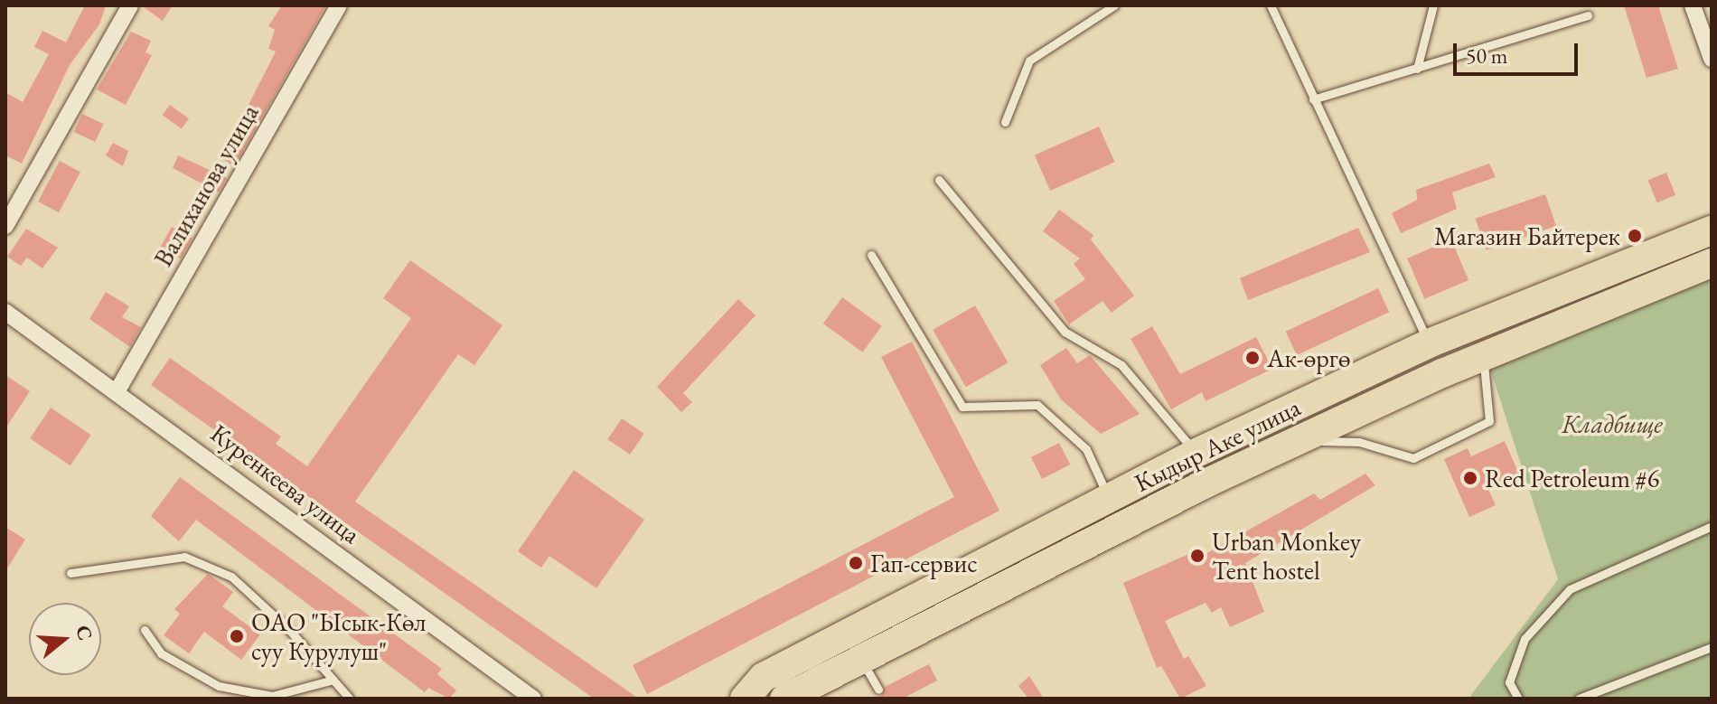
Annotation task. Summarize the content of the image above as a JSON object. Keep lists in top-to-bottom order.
{
  "streets": {
    "highway": ["Кыдыр Аке улица"],
    "street": ["Валиханова улица", "Куренкеева улица"]
  },
  "crossings": [
    ["Валиханова улица", "Куренкеева улица"]
  ],
  "parks": ["Кладбище"],
  "places": [
    "Магазин Байтерек",
    "Ак-өргө",
    "Red Petroleum #6",
    "Urban Monkey Tent hostel",
    "Гап-сервис",
    "ОАО \"Ысык-Көл суу Курулуш\""
  ],
  "scale_bar": "50 m",
  "north": "right"
}
